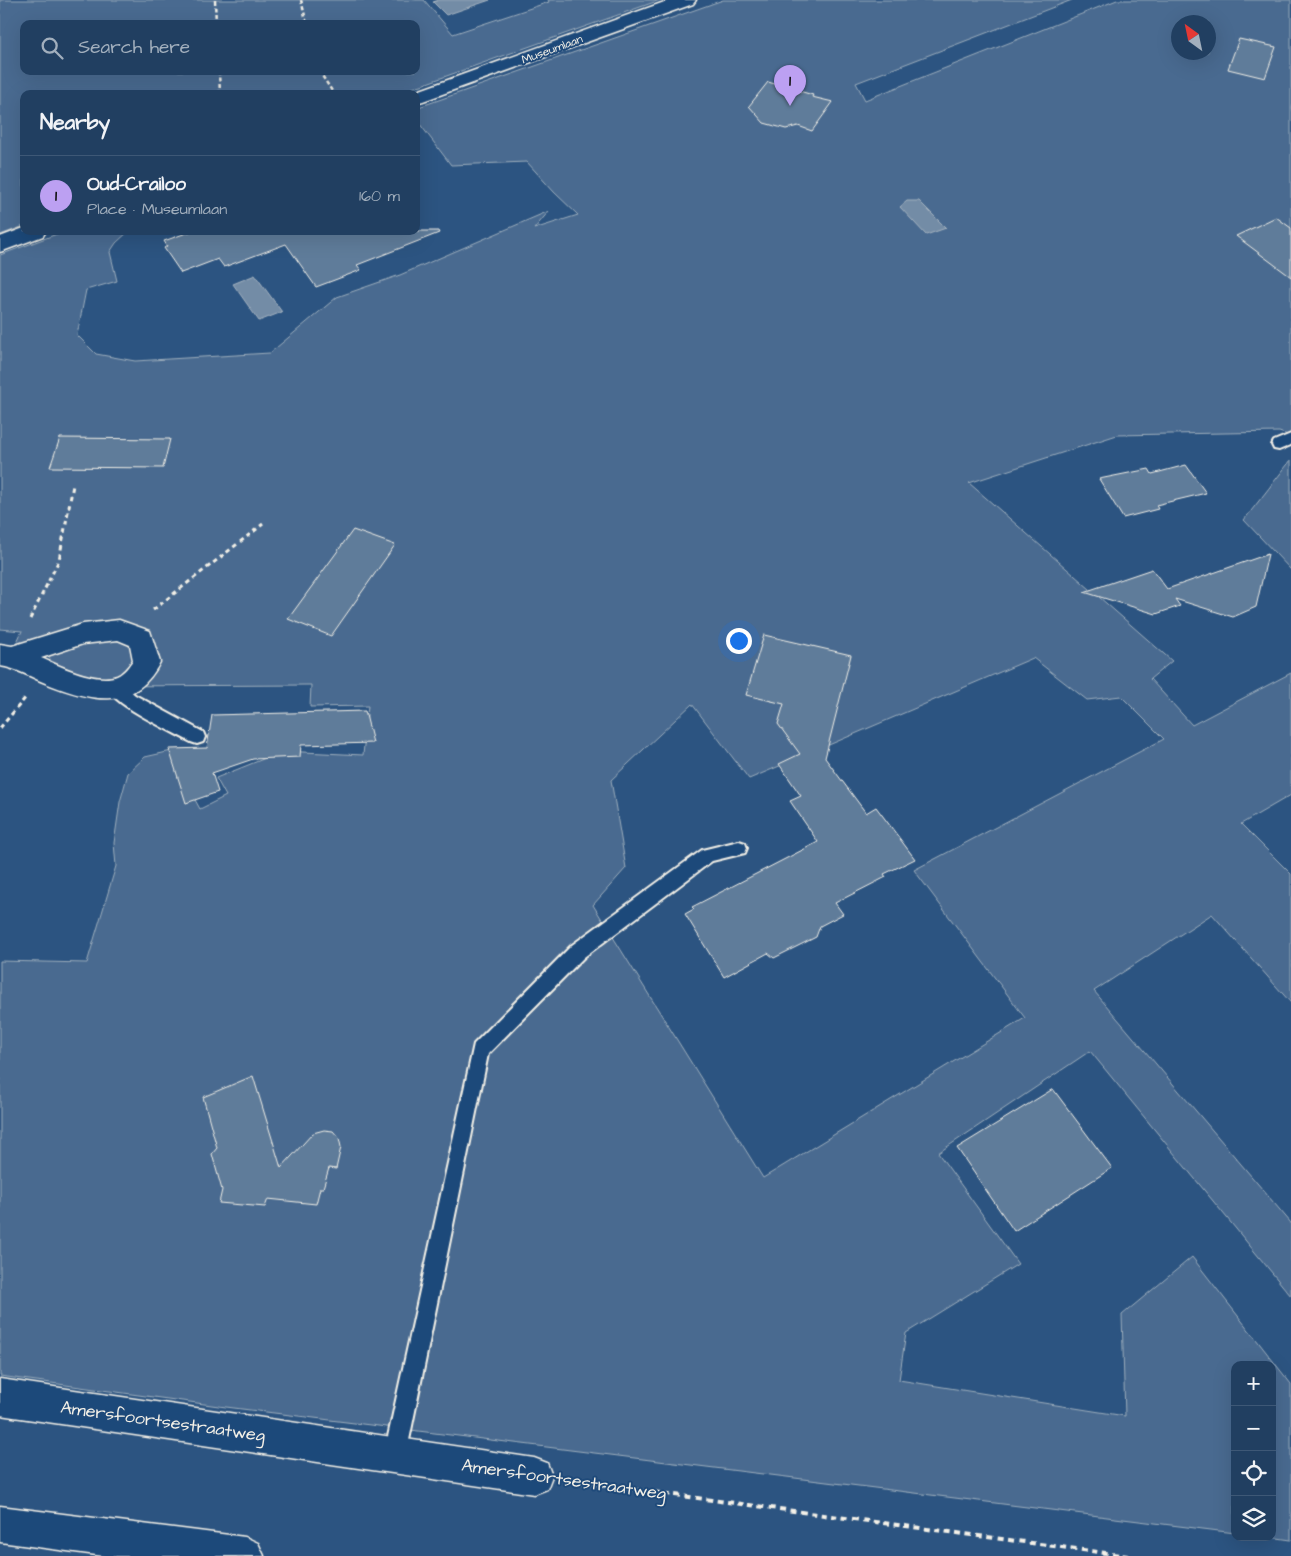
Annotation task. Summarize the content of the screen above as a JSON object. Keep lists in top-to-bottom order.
{
  "streets": {
    "main road": ["Museumlaan", "Amersfoortsestraatweg"]
  },
  "north": "top left",
  "page": {
    "search": "Search here",
    "pins": "1",
    "heading": "Nearby",
    "list": [
      {
        "mark": "1",
        "name": "Oud-Crailoo",
        "note": "Place · Museumlaan",
        "value": "160 m"
      }
    ],
    "map_buttons": ["+", "−"]
  }
}
